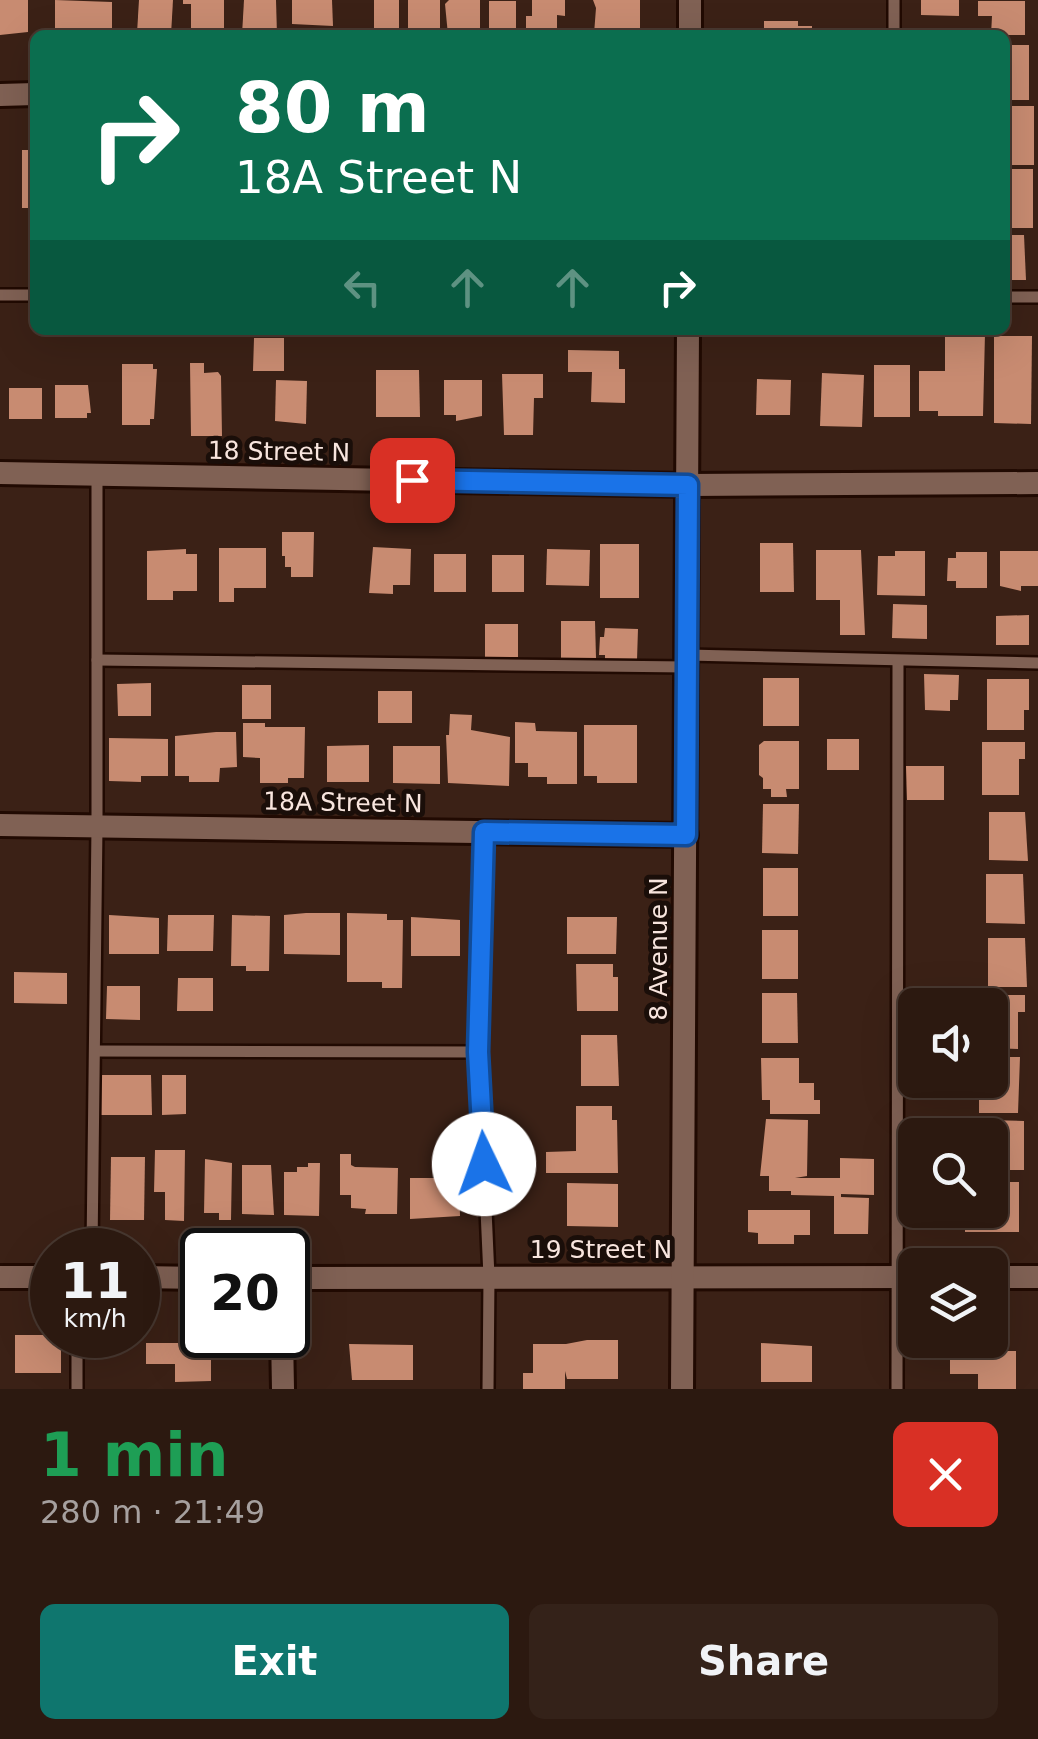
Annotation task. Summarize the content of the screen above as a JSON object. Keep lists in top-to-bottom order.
{
  "streets": {
    "street": [
      "18 Street N",
      "18A Street N",
      "8 Avenue N",
      "19 Street N"
    ]
  },
  "crossings": [
    ["18 Street N", "8 Avenue N"],
    ["18A Street N", "8 Avenue N"],
    ["8 Avenue N", "19 Street N"]
  ],
  "page": {
    "turn": ["80 m", "18A Street N"],
    "speed": "11 km/h",
    "limit": "20",
    "heading": ["1 min", "280 m · 21:49"],
    "buttons": ["Exit", "Share"]
  }
}
